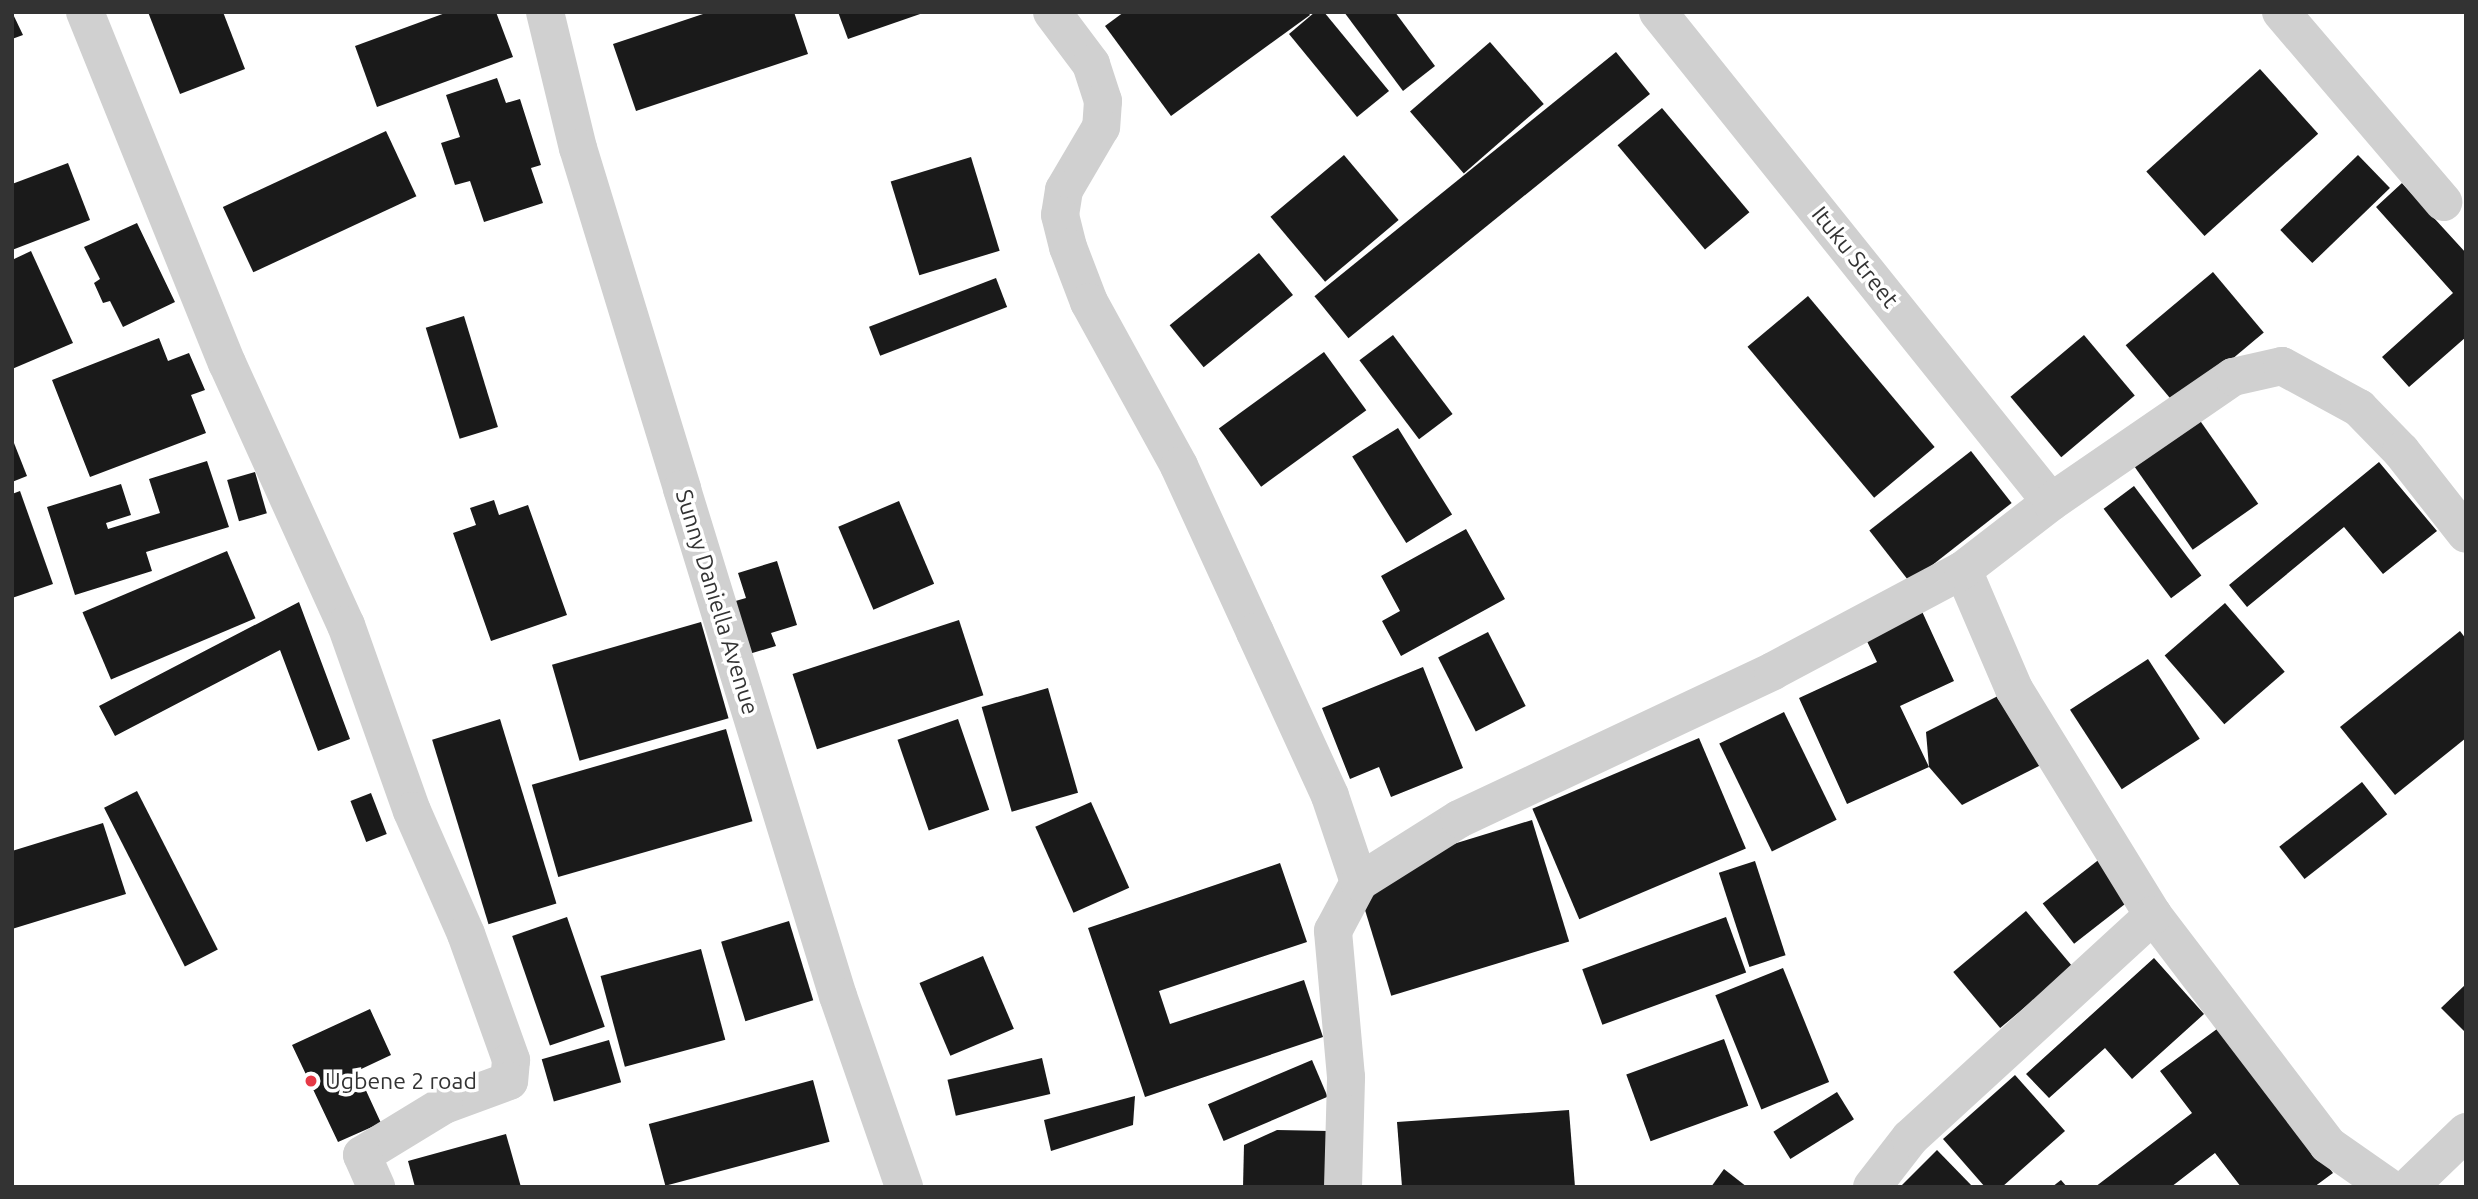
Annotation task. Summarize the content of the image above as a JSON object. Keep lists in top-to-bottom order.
{
  "streets": {
    "street": ["Ituku Street", "Sunny Daniella Avenue"]
  },
  "places": ["Ugbene 2 road"]
}
